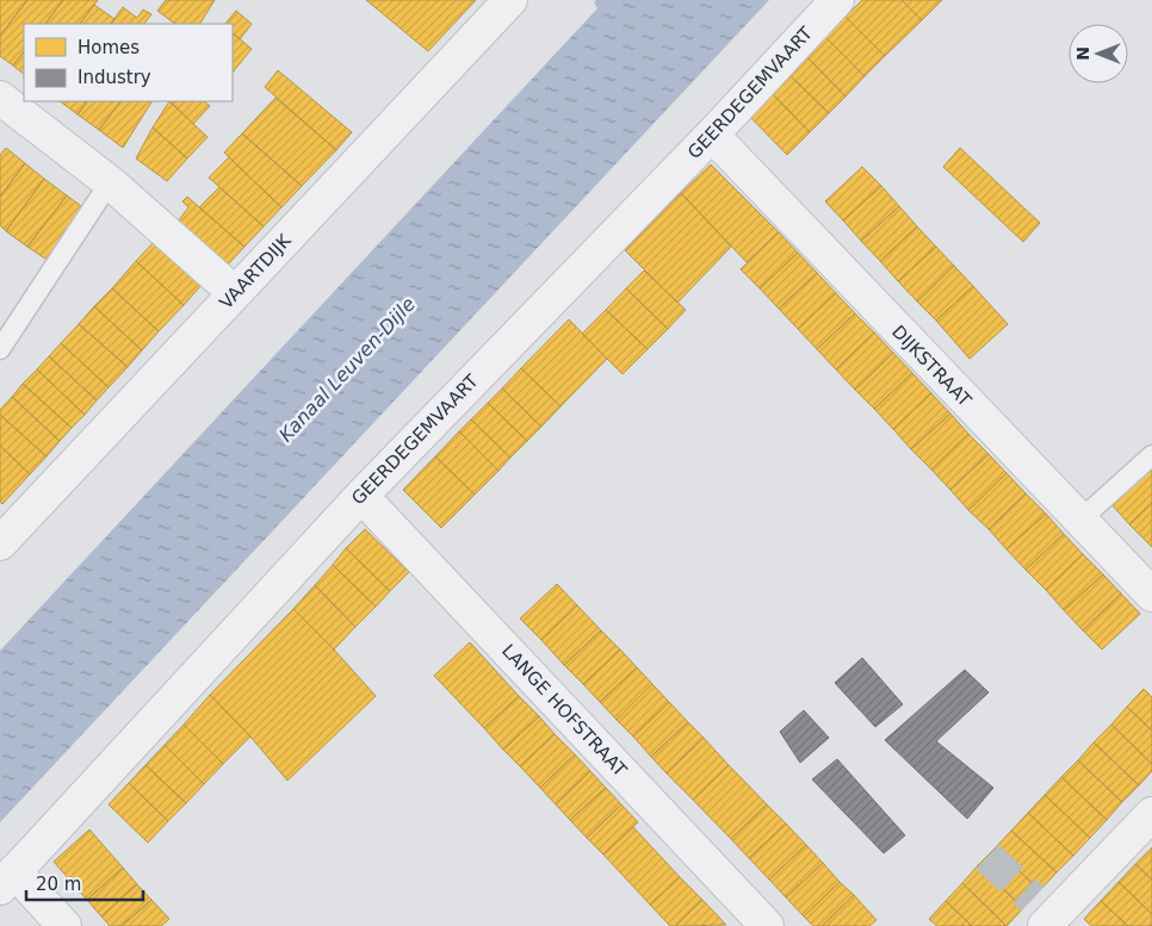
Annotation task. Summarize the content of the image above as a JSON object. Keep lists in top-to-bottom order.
{
  "streets": {
    "street": [
      "GEERDEGEMVAART",
      "VAARTDIJK",
      "DIJKSTRAAT",
      "LANGE HOFSTRAAT"
    ]
  },
  "crossings": [
    ["GEERDEGEMVAART", "DIJKSTRAAT"],
    ["GEERDEGEMVAART", "LANGE HOFSTRAAT"]
  ],
  "water": ["Kanaal Leuven-Dijle"],
  "legend": ["Homes", "Industry"],
  "scale_bar": "20 m",
  "north": "left"
}
